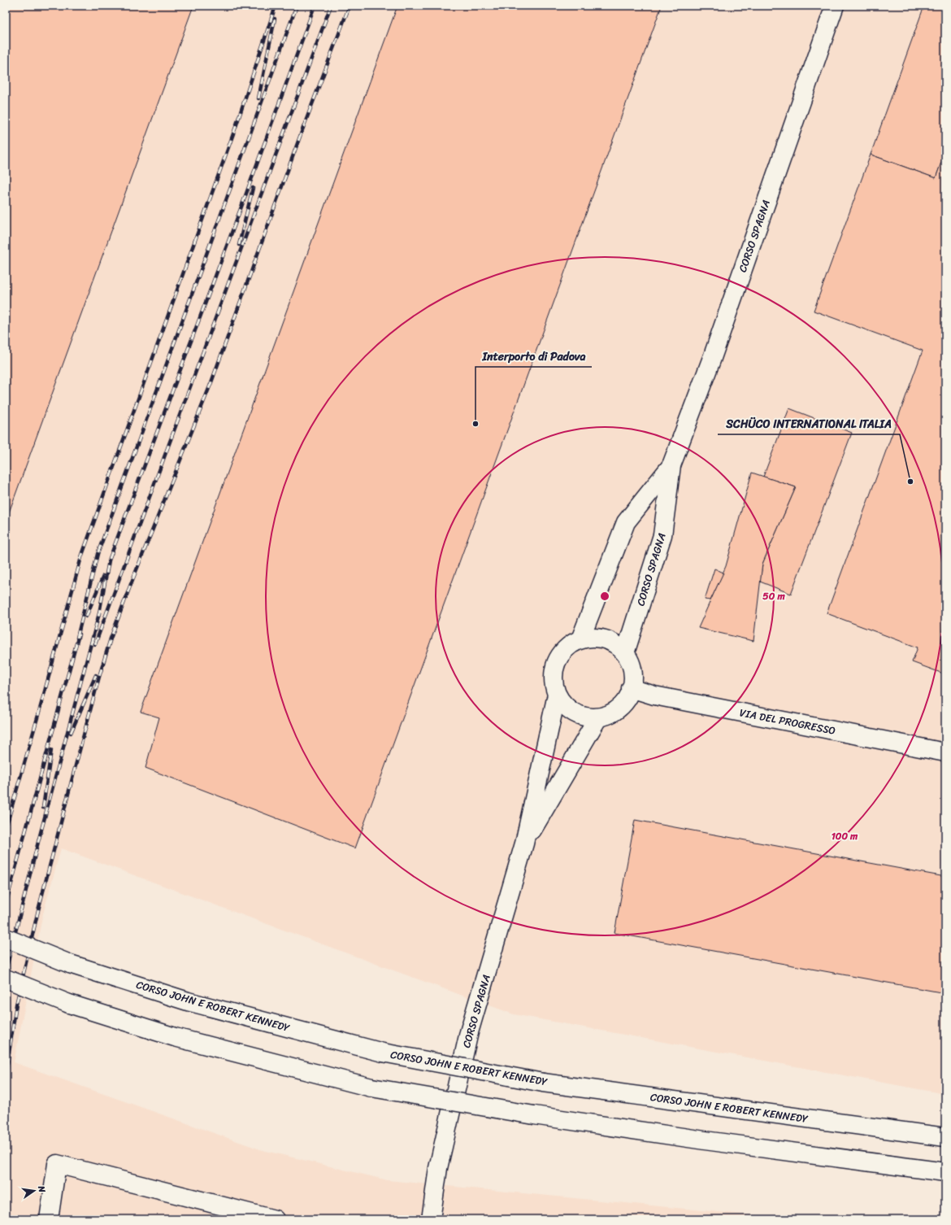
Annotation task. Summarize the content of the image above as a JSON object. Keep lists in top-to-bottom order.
{
  "streets": {
    "main road": ["CORSO SPAGNA", "VIA DEL PROGRESSO", "CORSO JOHN E ROBERT KENNEDY"]
  },
  "crossings": [
    ["CORSO SPAGNA", "VIA DEL PROGRESSO"]
  ],
  "places": ["Interporto di Padova", "SCHÜCO INTERNATIONAL ITALIA"],
  "north": "right",
  "rings": ["50 m", "100 m"]
}
